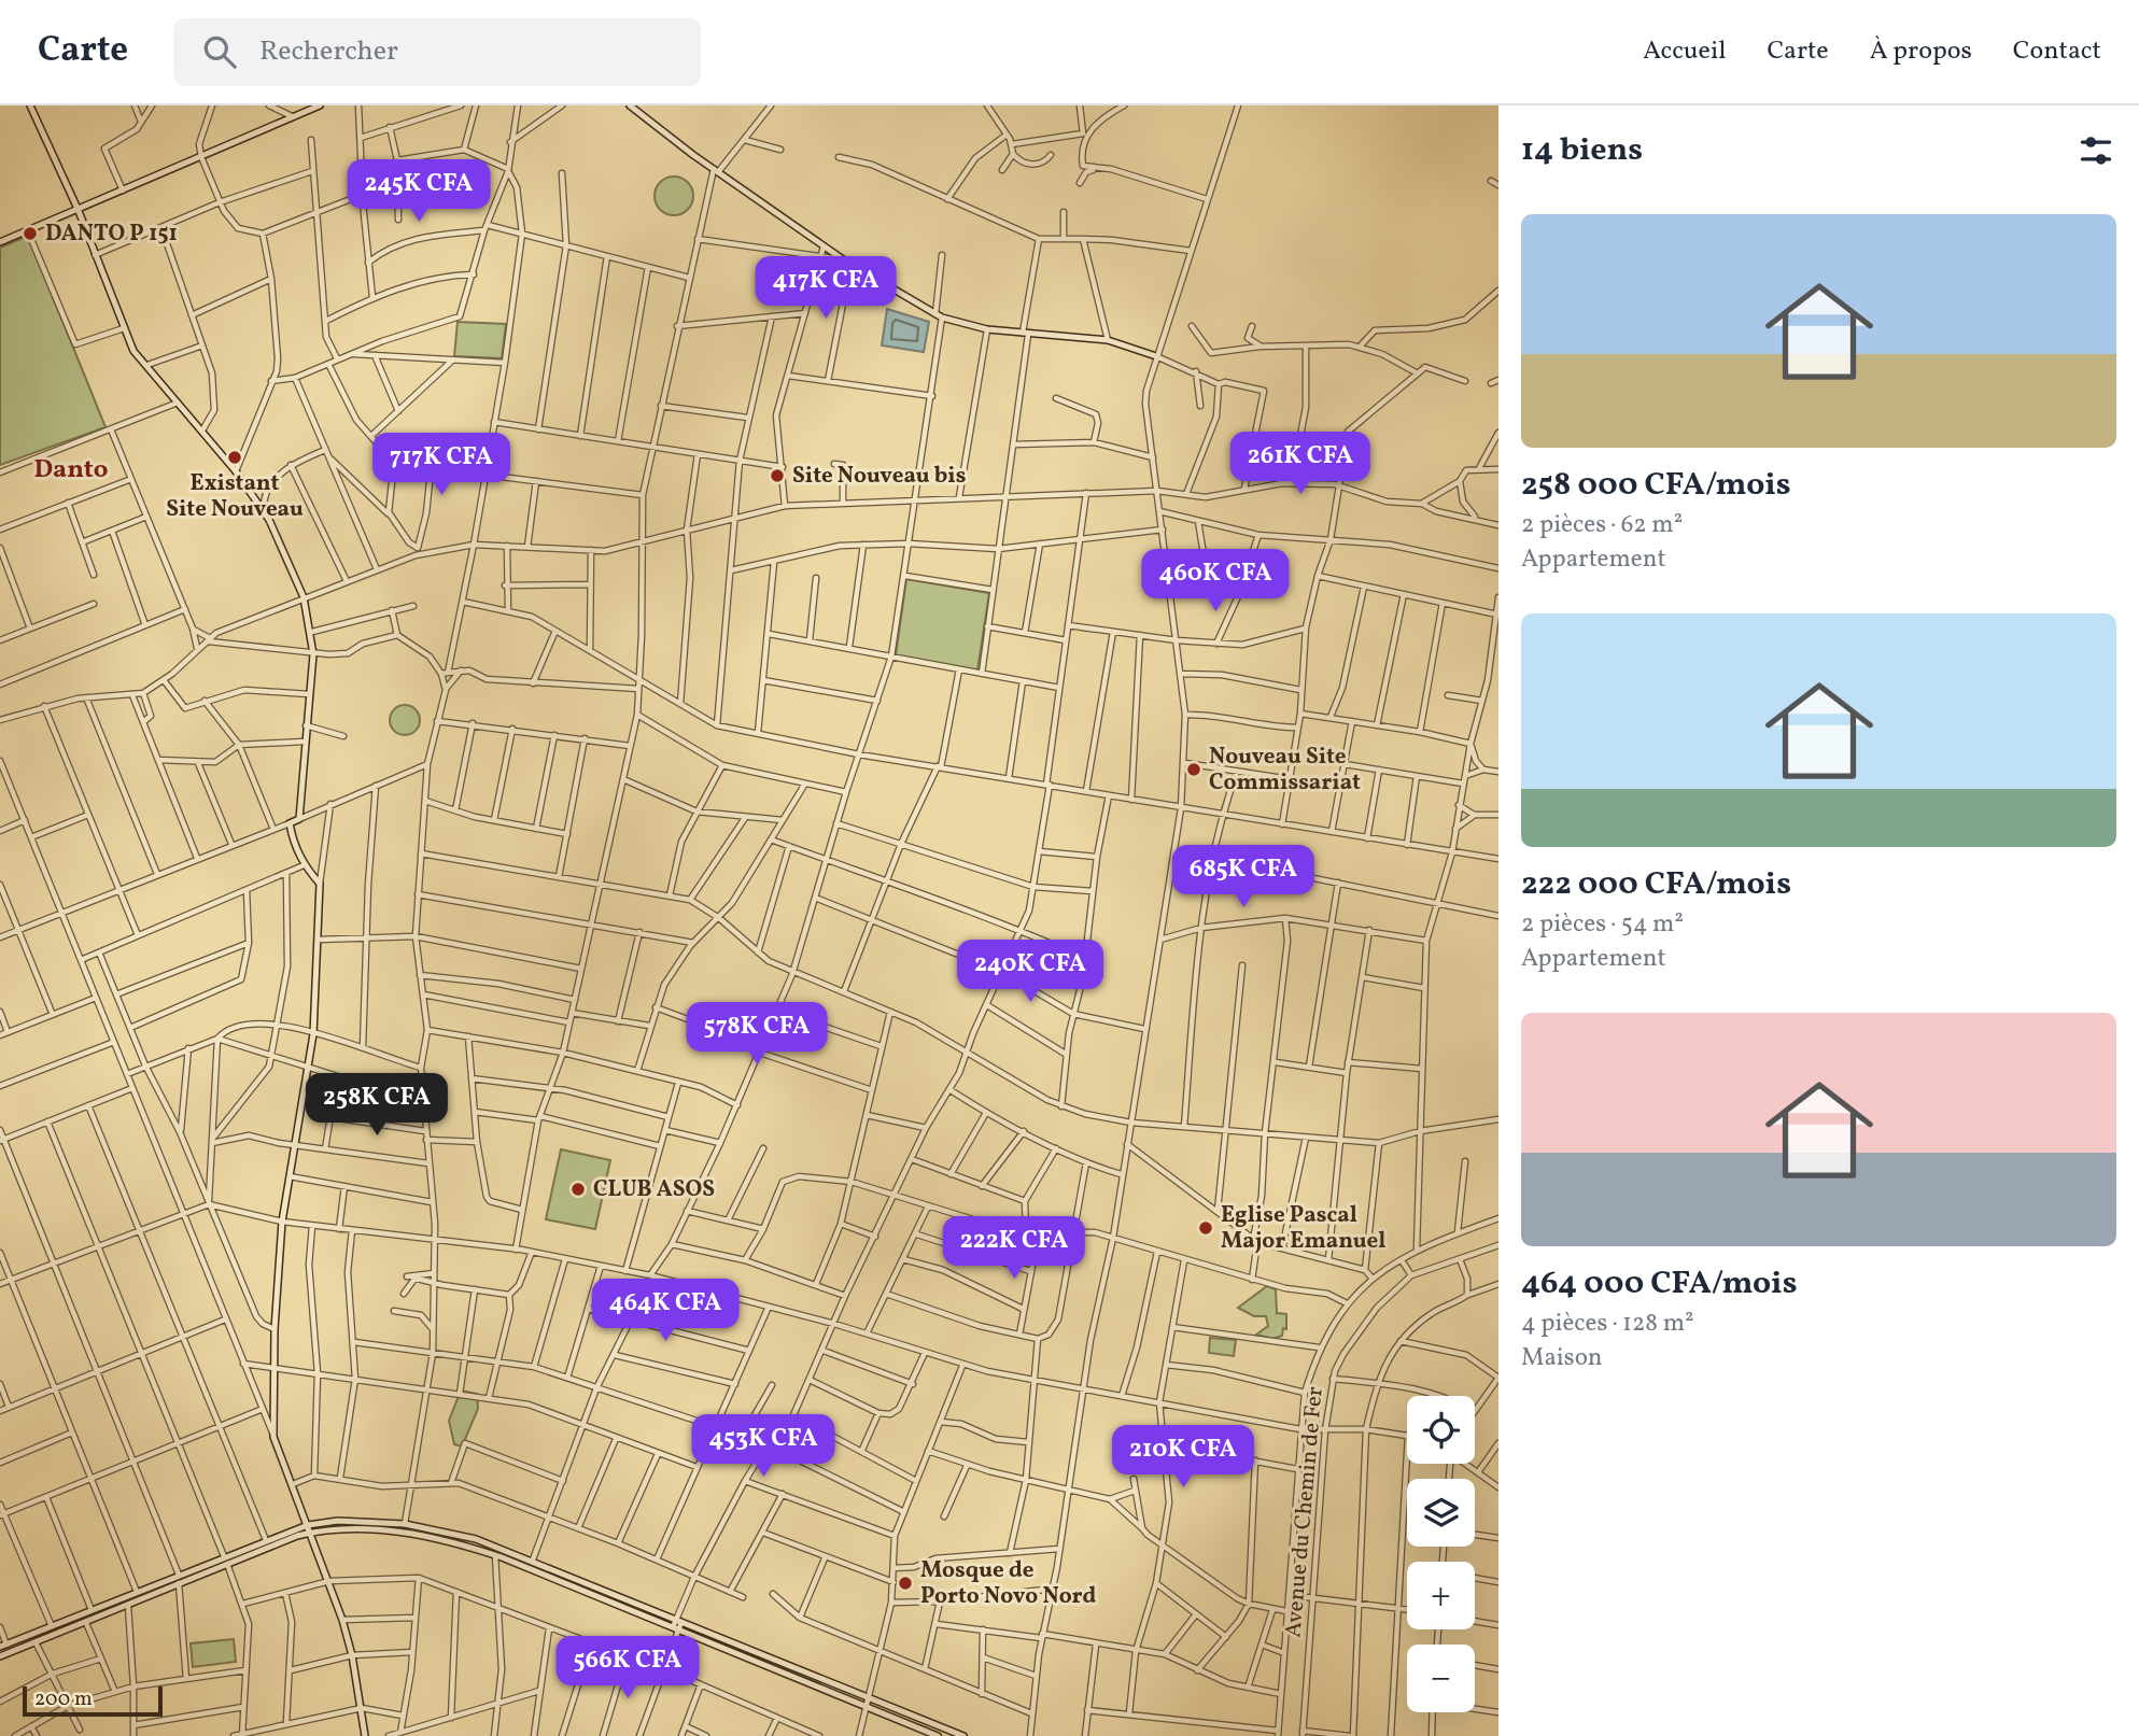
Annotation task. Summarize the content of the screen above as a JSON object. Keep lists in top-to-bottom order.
{
  "streets": {
    "street": ["Avenue du Chemin de Fer"]
  },
  "districts": ["Danto"],
  "places": [
    "DANTO P 151",
    "Existant Site Nouveau",
    "Site Nouveau bis",
    "Nouveau Site Commissariat",
    "CLUB ASOS",
    "Eglise Pascal Major Emanuel",
    "Mosque de Porto Novo Nord"
  ],
  "scale_bar": "200 m",
  "page": {
    "header": "Carte",
    "search": "Rechercher",
    "nav": [
      "Accueil",
      "Carte",
      "À propos",
      "Contact"
    ],
    "heading": "14 biens",
    "price": [
      "245K CFA",
      "417K CFA",
      "261K CFA",
      "717K CFA",
      "460K CFA",
      "685K CFA",
      "240K CFA",
      "578K CFA",
      "258K CFA",
      "222K CFA",
      "464K CFA",
      "453K CFA",
      "210K CFA",
      "566K CFA"
    ],
    "list": [
      {
        "name": "258 000 CFA/mois",
        "note": "2 pièces · 62 m² · Appartement"
      },
      {
        "name": "222 000 CFA/mois",
        "note": "2 pièces · 54 m² · Appartement"
      },
      {
        "name": "464 000 CFA/mois",
        "note": "4 pièces · 128 m² · Maison"
      }
    ],
    "map_buttons": ["+", "−"],
    "scale": "200 m"
  }
}
